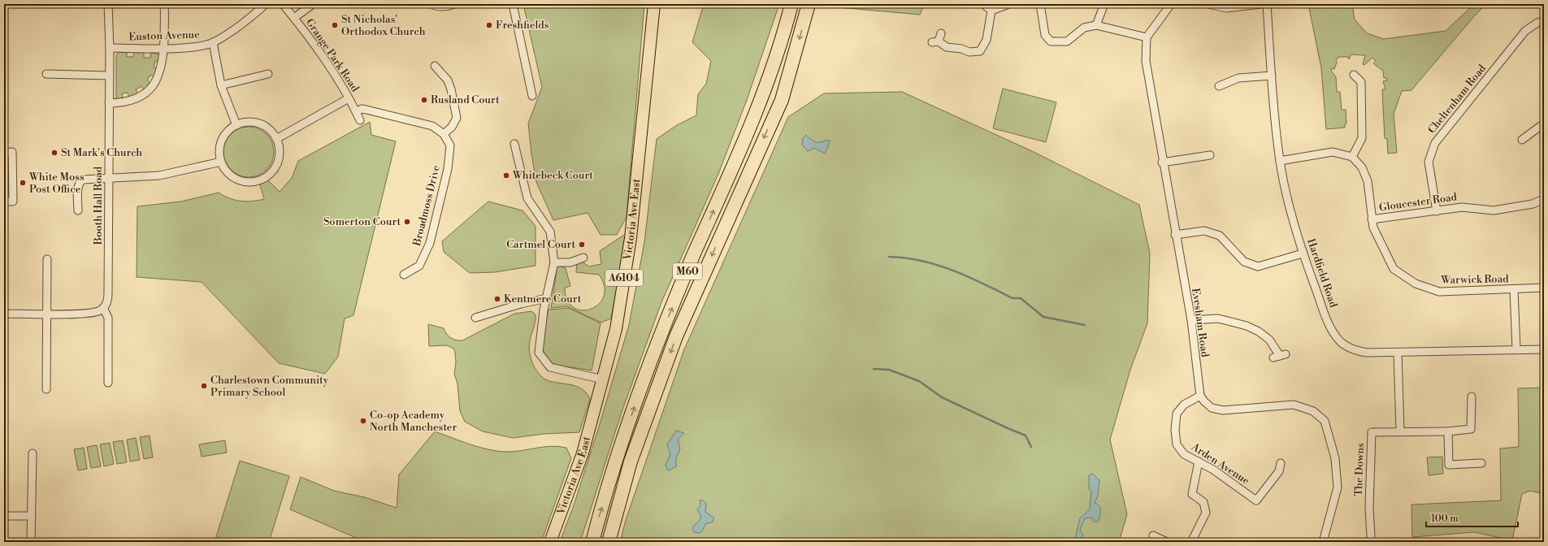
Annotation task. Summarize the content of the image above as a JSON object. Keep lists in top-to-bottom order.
{
  "streets": {
    "highway": ["M60"],
    "main road": ["Victoria Ave East", "A6104"],
    "street": [
      "Euston Avenue",
      "Grange Park Road",
      "Cheltenham Road",
      "Gloucester Road",
      "Booth Hall Road",
      "Broadmoss Drive",
      "Hardfield Road",
      "Warwick Road",
      "Evesham Road",
      "Arden Avenue",
      "The Downs"
    ]
  },
  "crossings": [
    ["Euston Avenue", "Booth Hall Road"],
    ["Cheltenham Road", "Gloucester Road"],
    ["Gloucester Road", "Warwick Road"],
    ["Evesham Road", "Arden Avenue"]
  ],
  "places": [
    "St Nicholas' Orthodox Church",
    "Freshfields",
    "Rusland Court",
    "St Mark's Church",
    "Whitebeck Court",
    "White Moss Post Office",
    "Somerton Court",
    "Cartmel Court",
    "Kentmere Court",
    "Charlestown Community Primary School",
    "Co-op Academy North Manchester"
  ],
  "scale_bar": "100 m"
}
